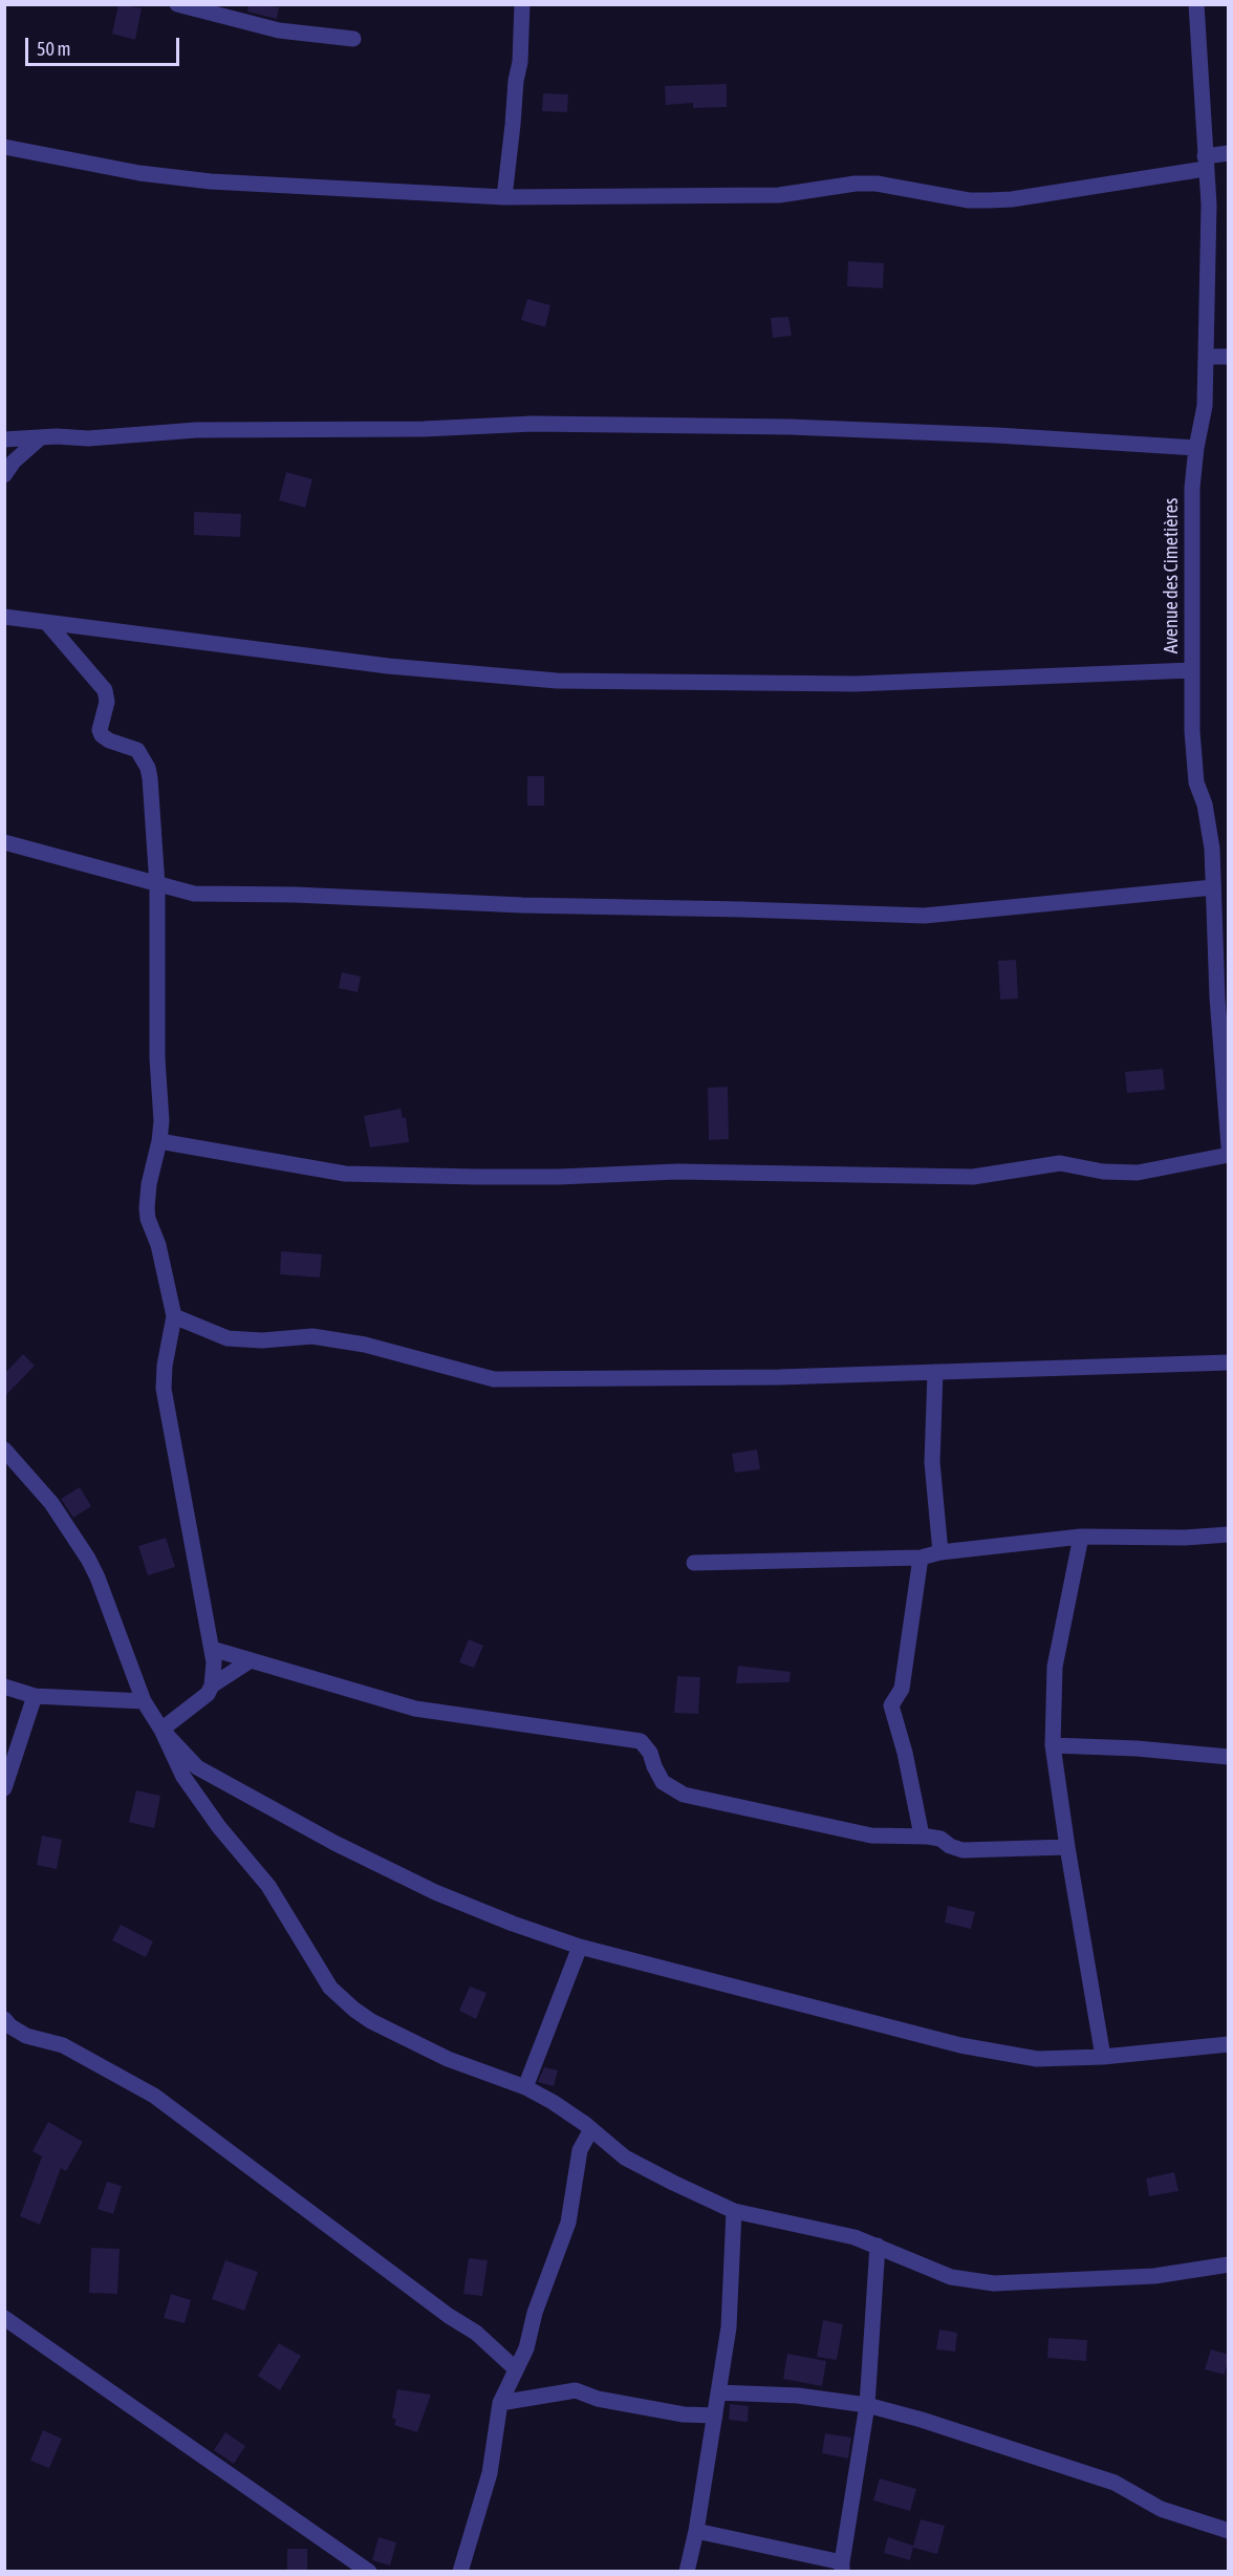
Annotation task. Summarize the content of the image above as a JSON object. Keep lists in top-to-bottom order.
{
  "streets": {
    "street": ["Avenue des Cimetières"]
  },
  "scale_bar": "50 m"
}
